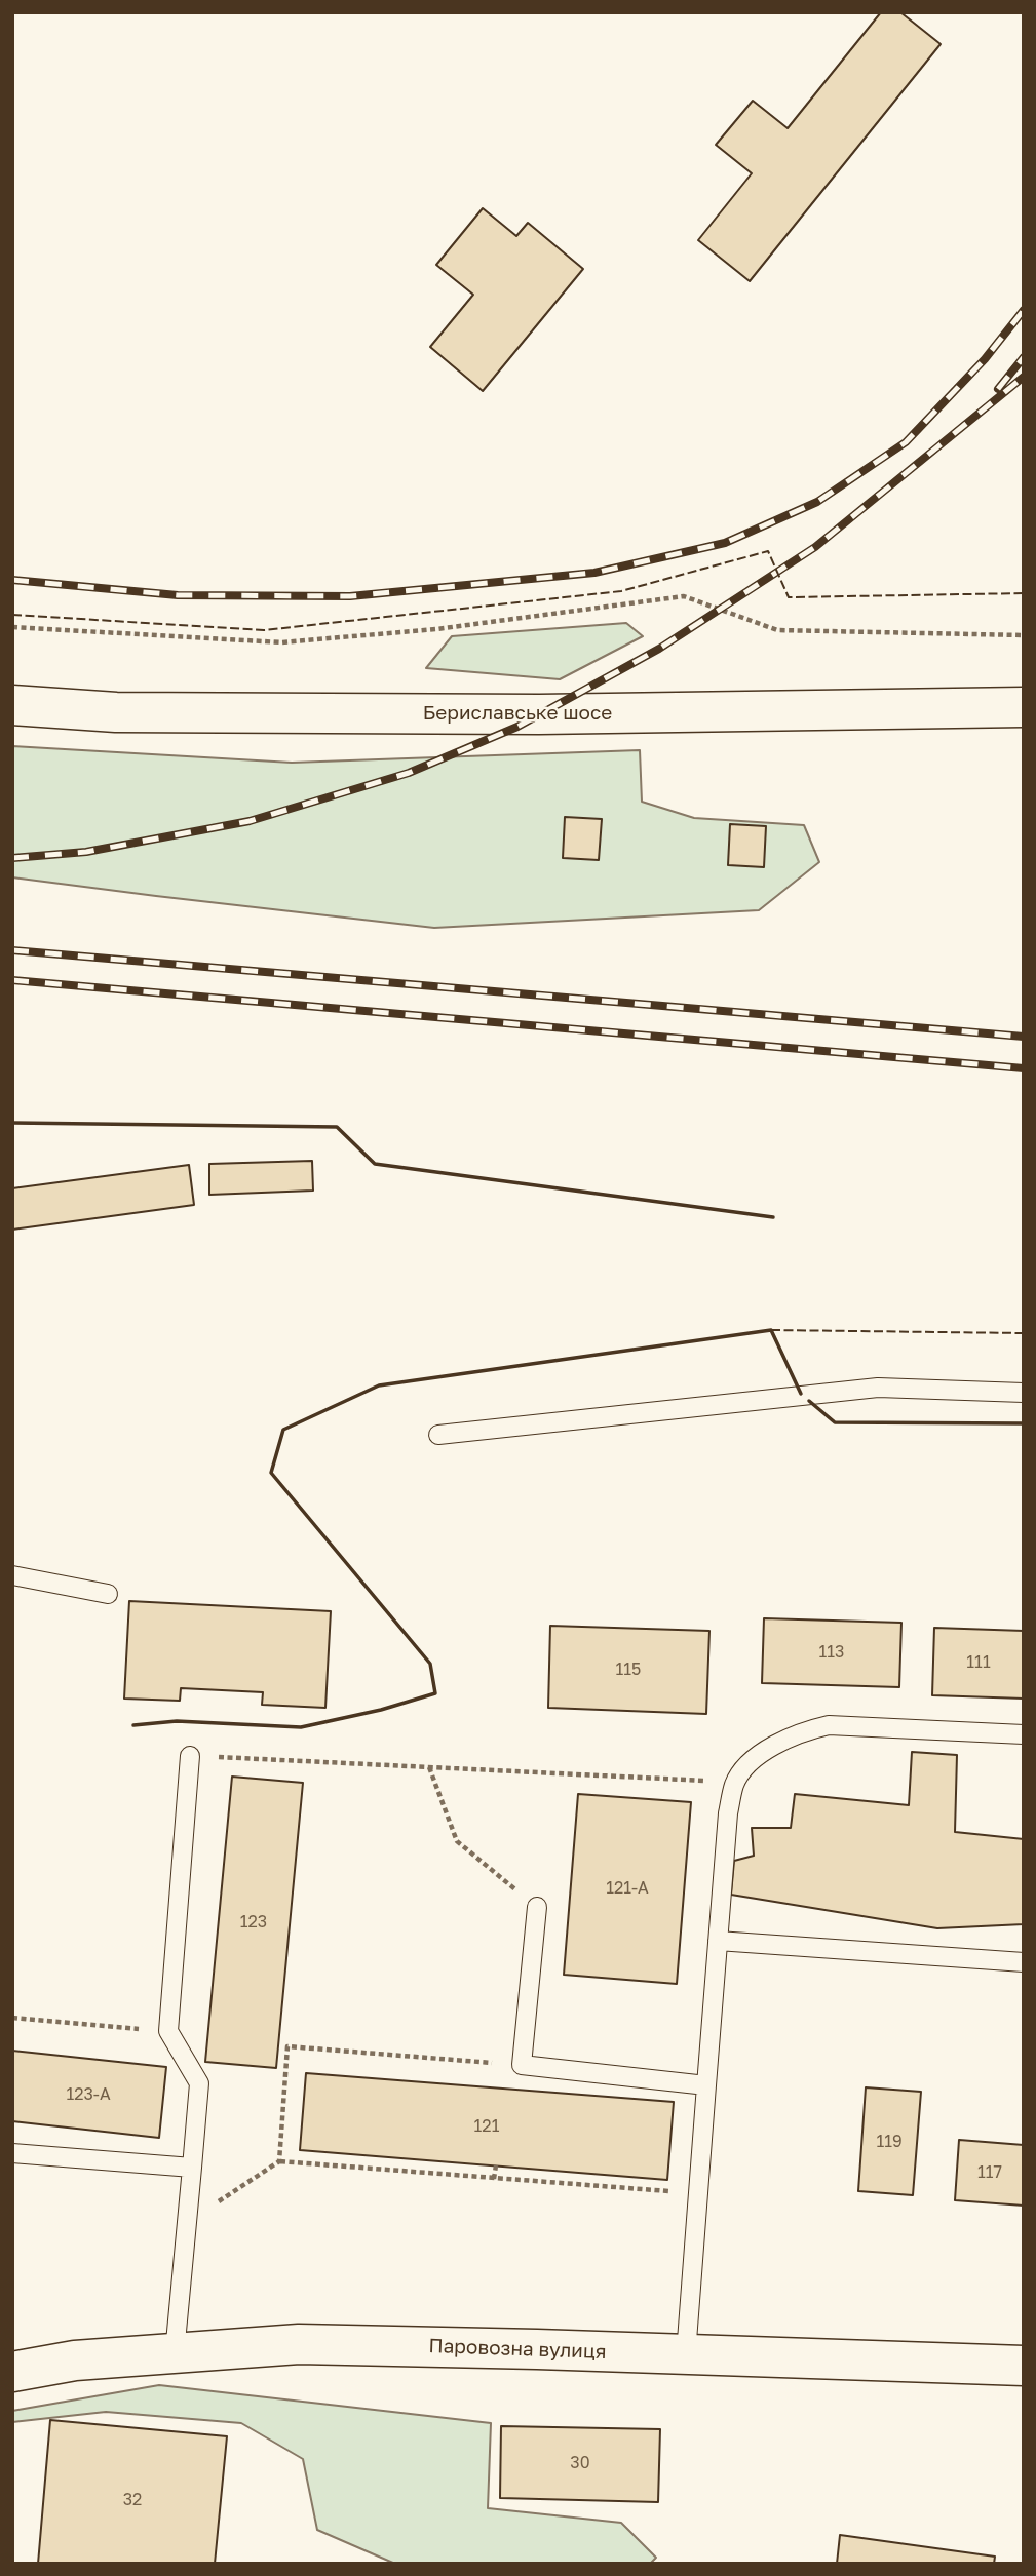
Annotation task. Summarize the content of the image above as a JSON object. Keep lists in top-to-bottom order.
{
  "streets": {
    "main road": ["Бериславське шосе", "Паровозна вулиця"]
  },
  "house_numbers": [
    "113",
    "111",
    "115",
    "121-А",
    "123",
    "123-А",
    "121",
    "119",
    "117",
    "30",
    "32"
  ]
}
